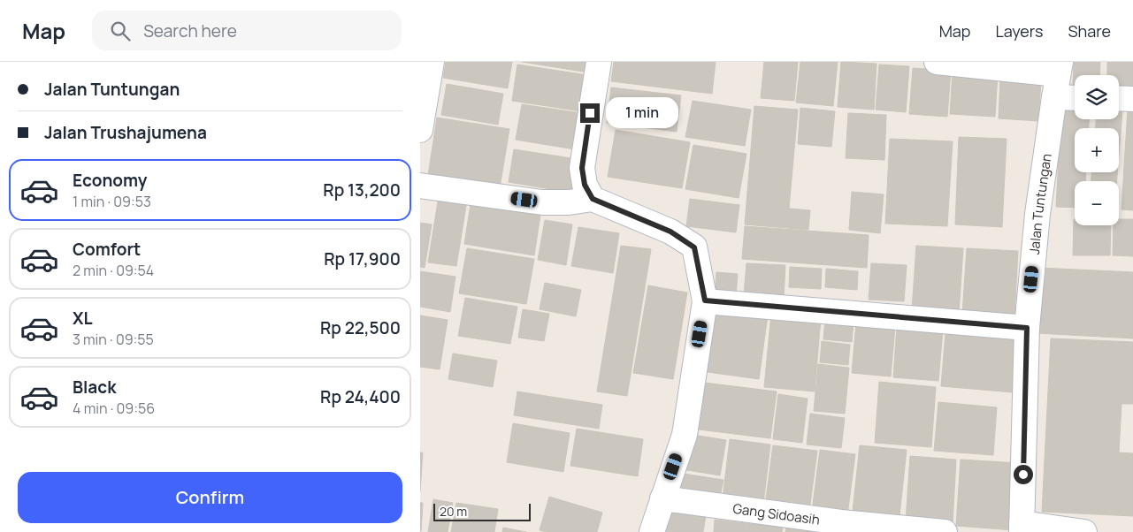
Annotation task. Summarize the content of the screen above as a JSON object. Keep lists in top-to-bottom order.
{
  "streets": {
    "street": ["Jalan Tuntungan", "Gang Sidoasih"]
  },
  "scale_bar": "20 m",
  "page": {
    "header": "Map",
    "search": "Search here",
    "nav": ["Map", "Layers", "Share"],
    "banner": ["Jalan Tuntungan", "Jalan Trushajumena"],
    "map_buttons": ["+", "−"],
    "bubble": "1 min",
    "list": [
      {
        "name": "Economy",
        "note": "1 min · 09:53",
        "value": "Rp 13,200"
      },
      {
        "name": "Comfort",
        "note": "2 min · 09:54",
        "value": "Rp 17,900"
      },
      {
        "name": "XL",
        "note": "3 min · 09:55",
        "value": "Rp 22,500"
      },
      {
        "name": "Black",
        "note": "4 min · 09:56",
        "value": "Rp 24,400"
      }
    ],
    "buttons": "Confirm",
    "scale": "20 m"
  }
}
